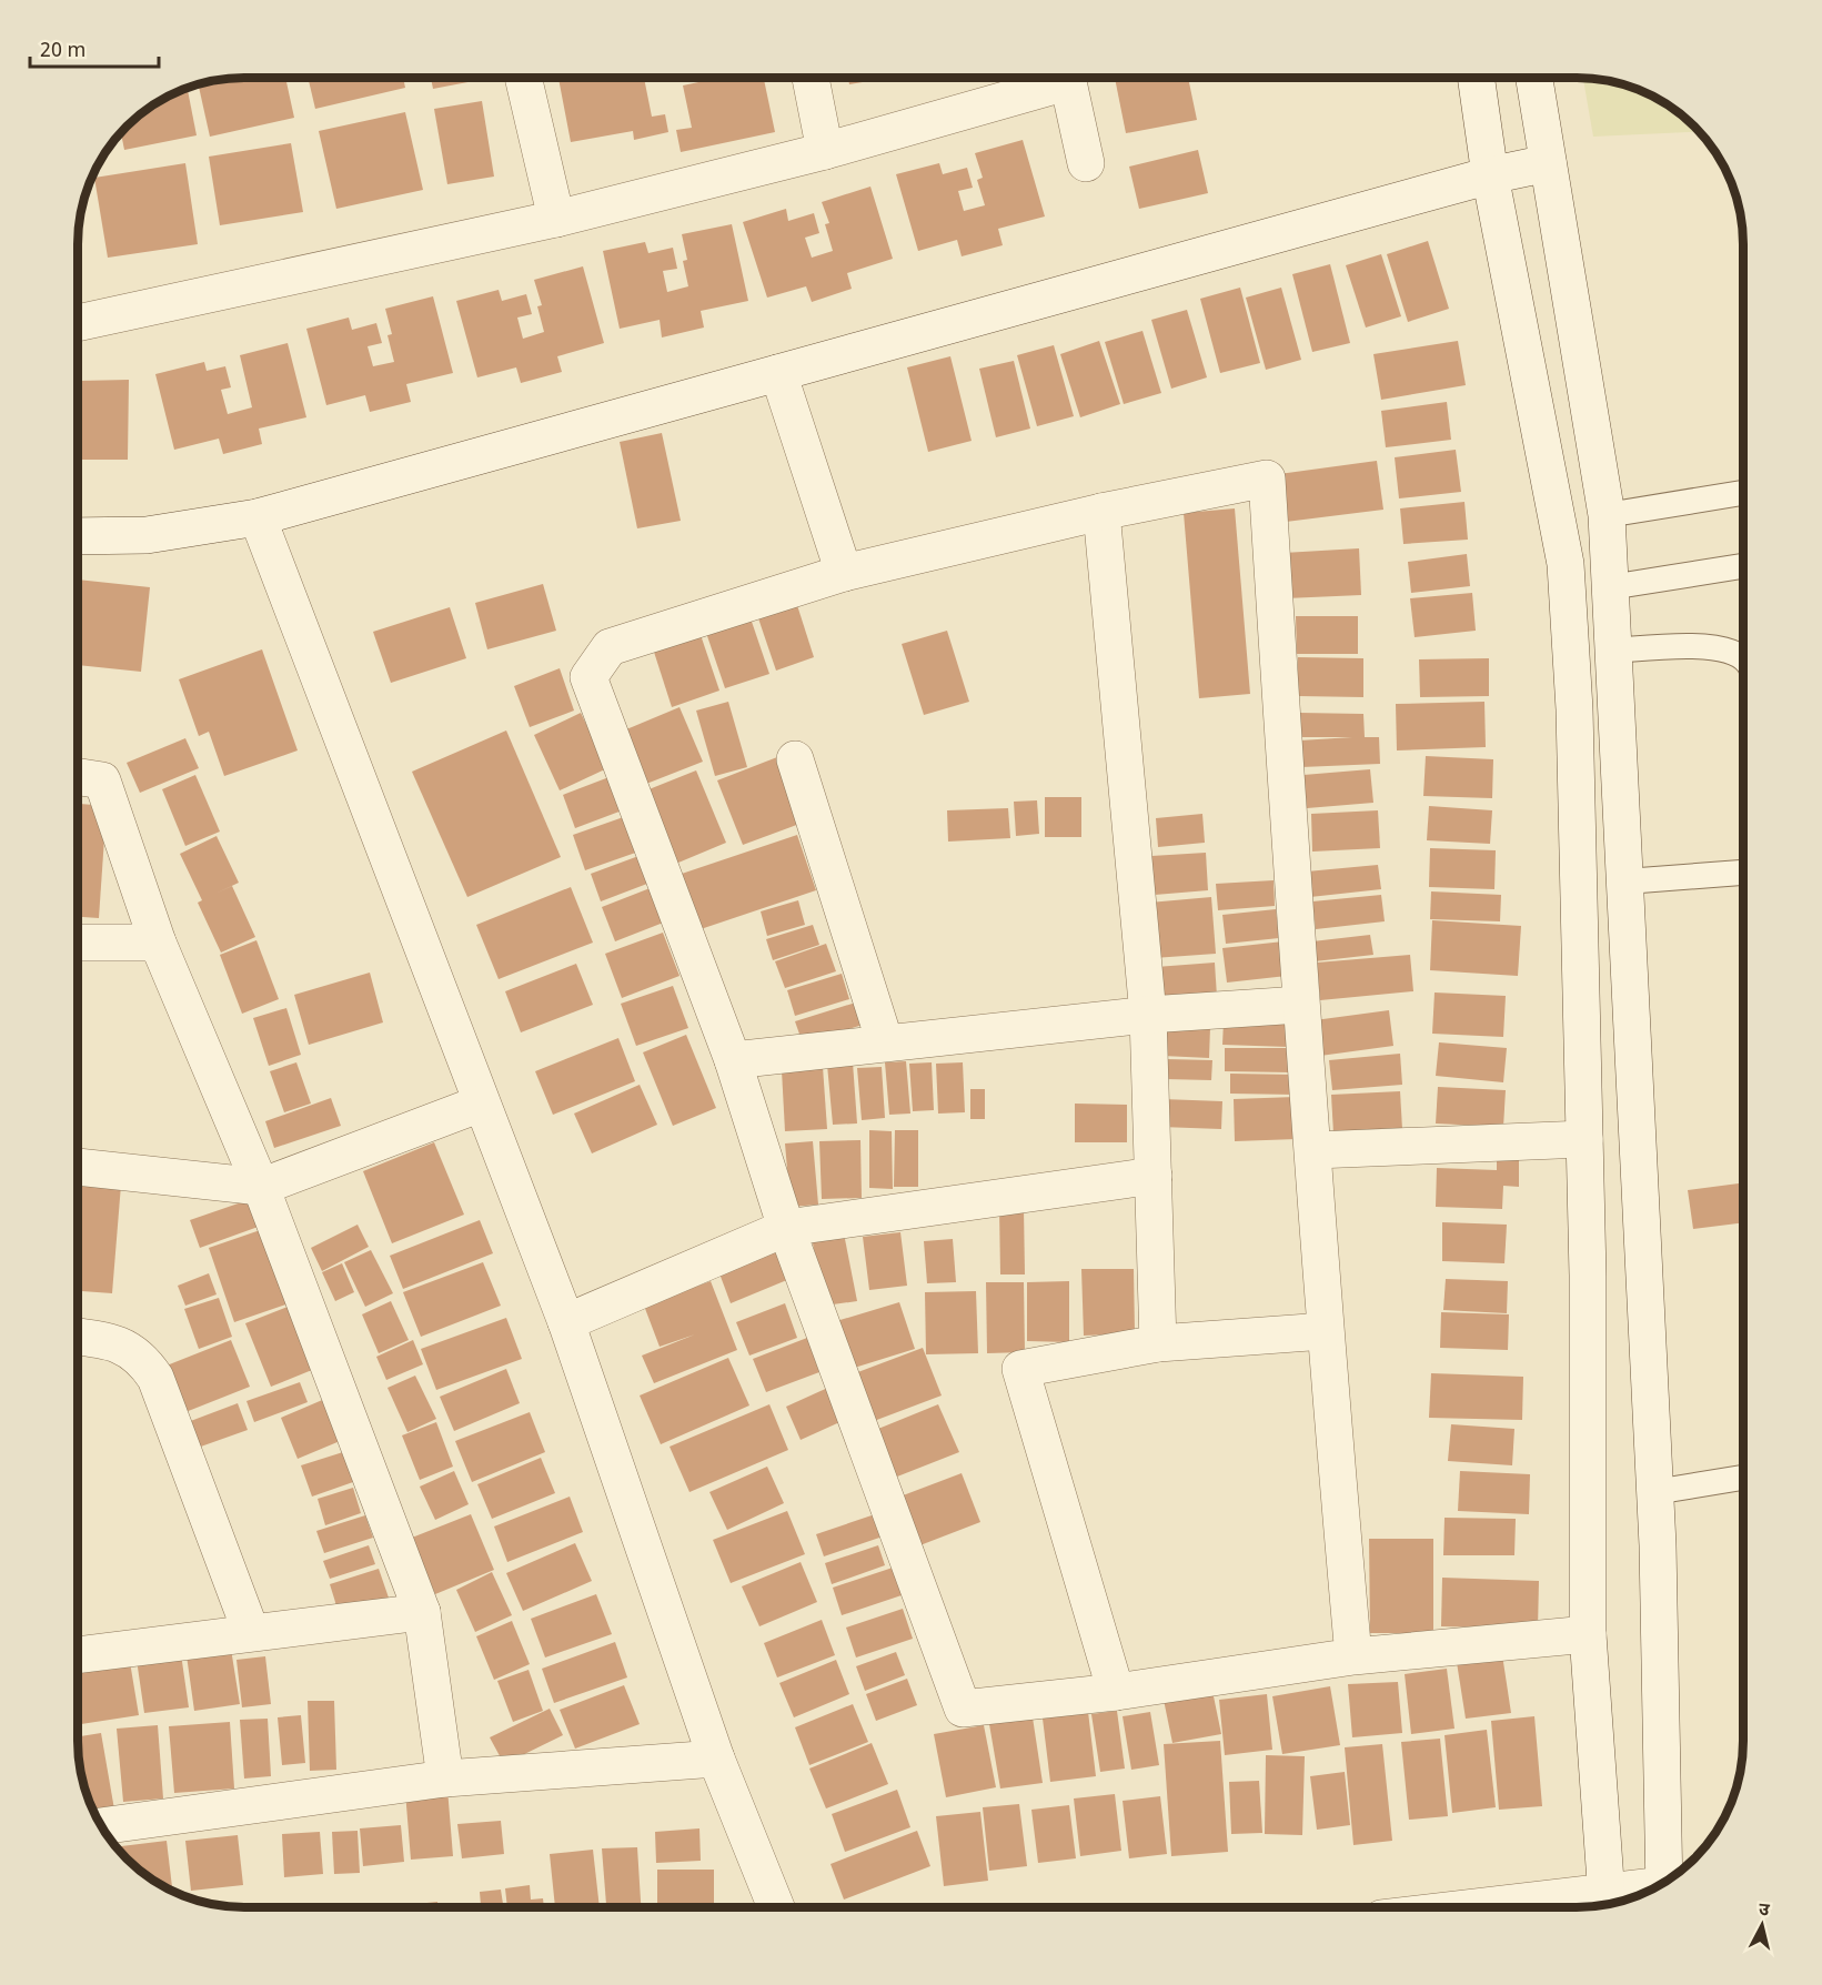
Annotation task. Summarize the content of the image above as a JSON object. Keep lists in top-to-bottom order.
{
  "scale_bar": "20 m",
  "north": "top"
}
